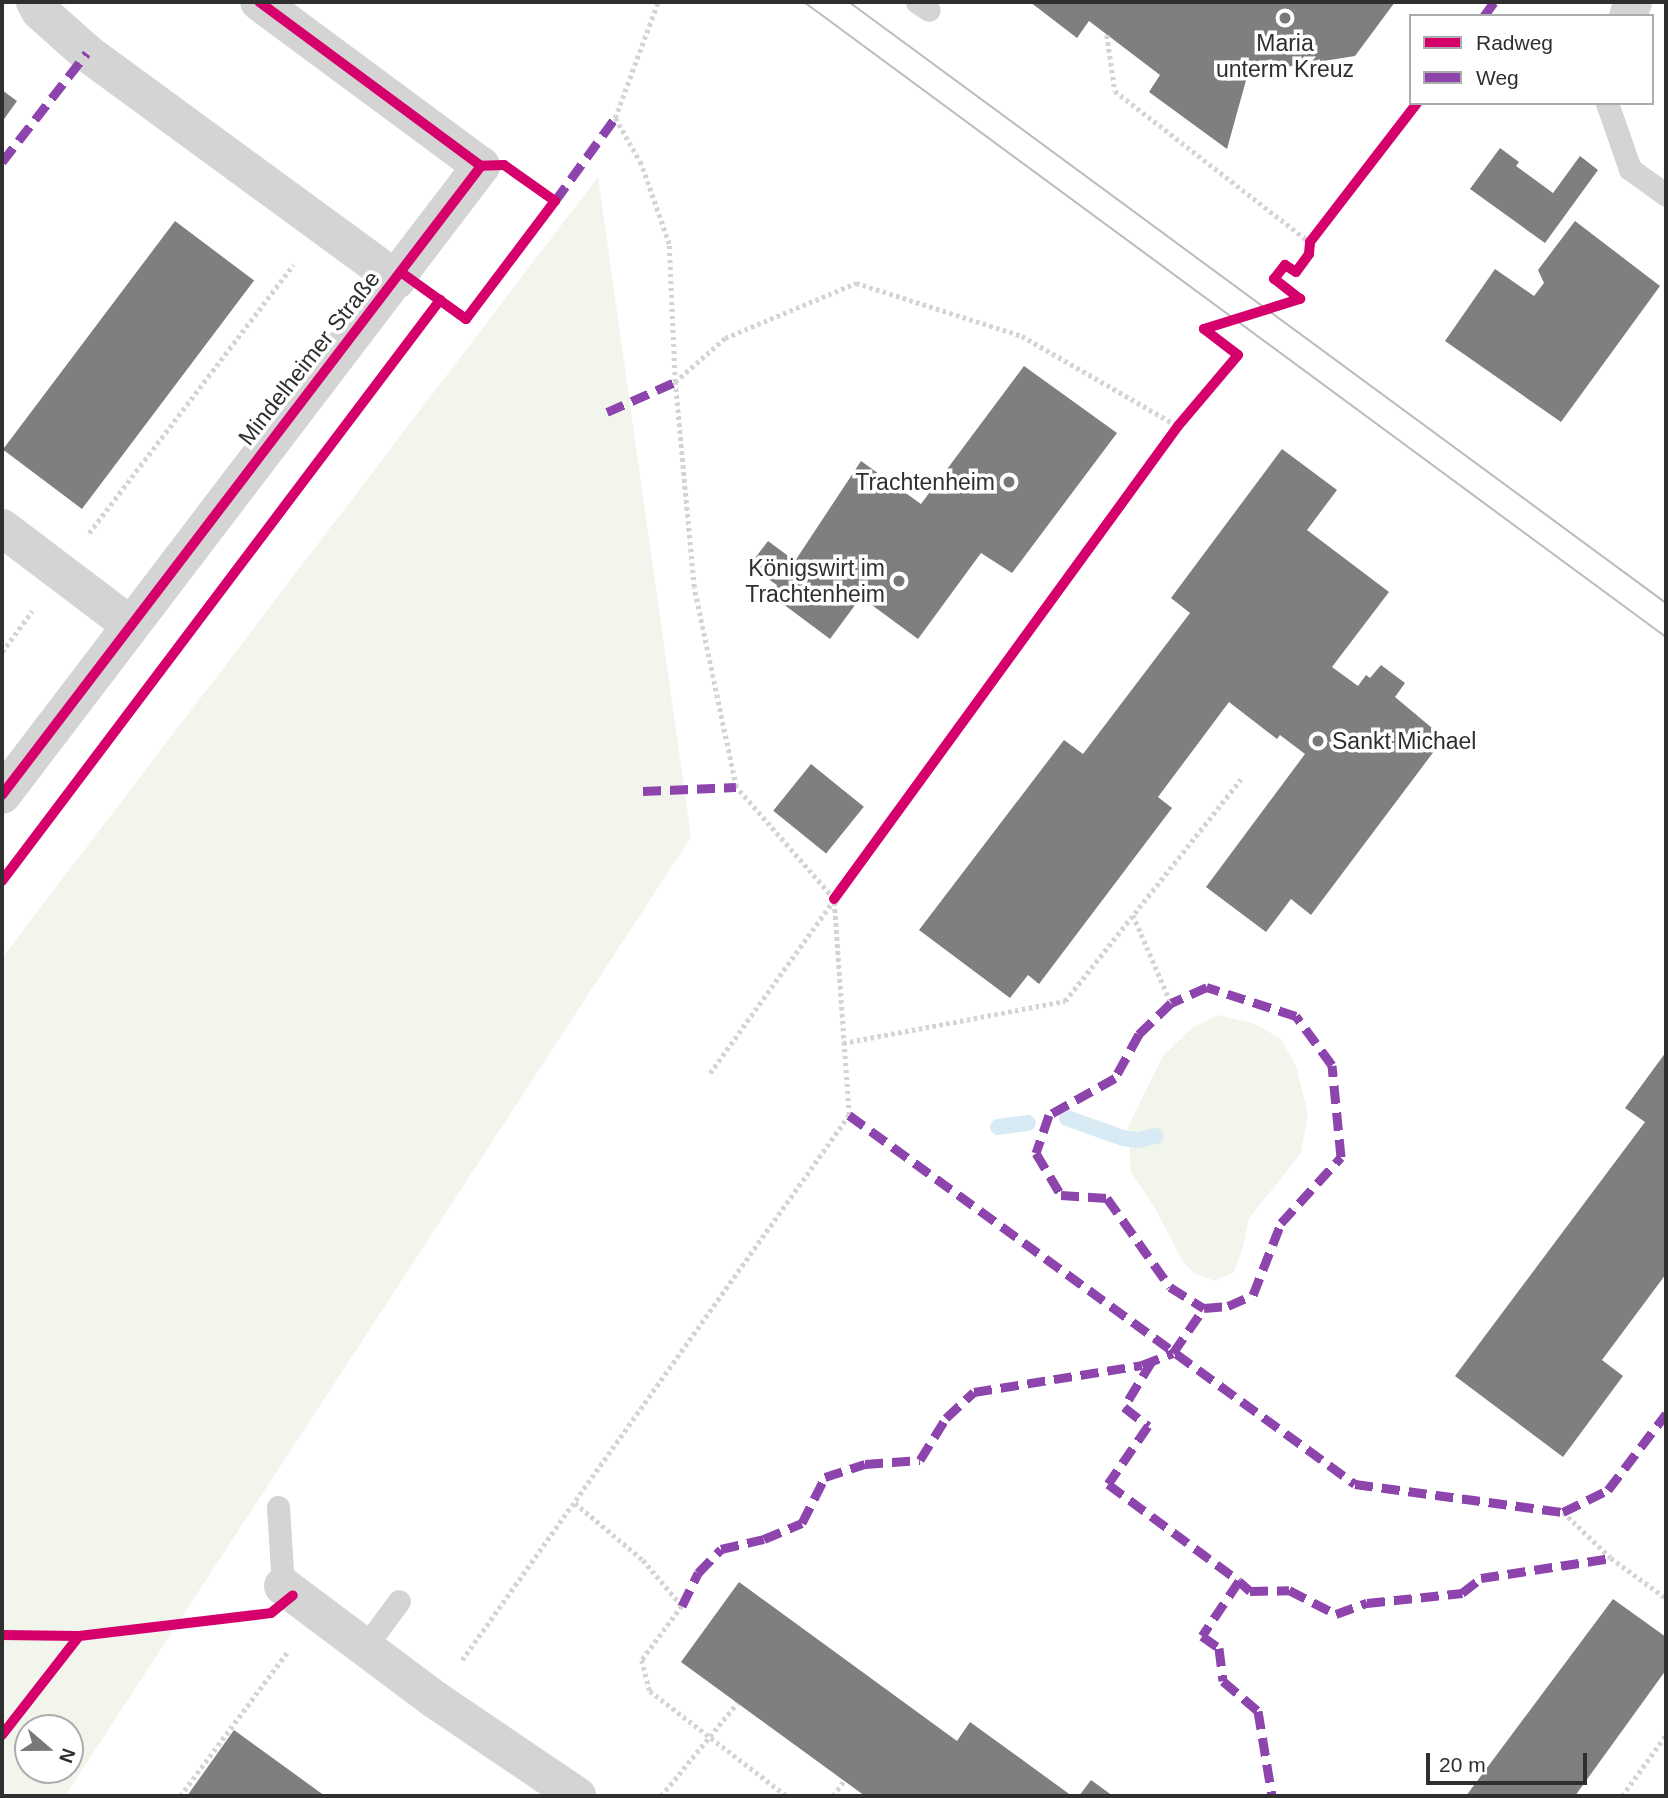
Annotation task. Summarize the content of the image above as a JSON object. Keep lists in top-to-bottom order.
{
  "streets": {
    "street": ["Mindelheimer Straße"]
  },
  "places": [
    "Maria unterm Kreuz",
    "Trachtenheim",
    "Königswirt im Trachtenheim",
    "Sankt Michael"
  ],
  "legend": ["Radweg", "Weg"],
  "scale_bar": "20 m",
  "north": "right"
}
